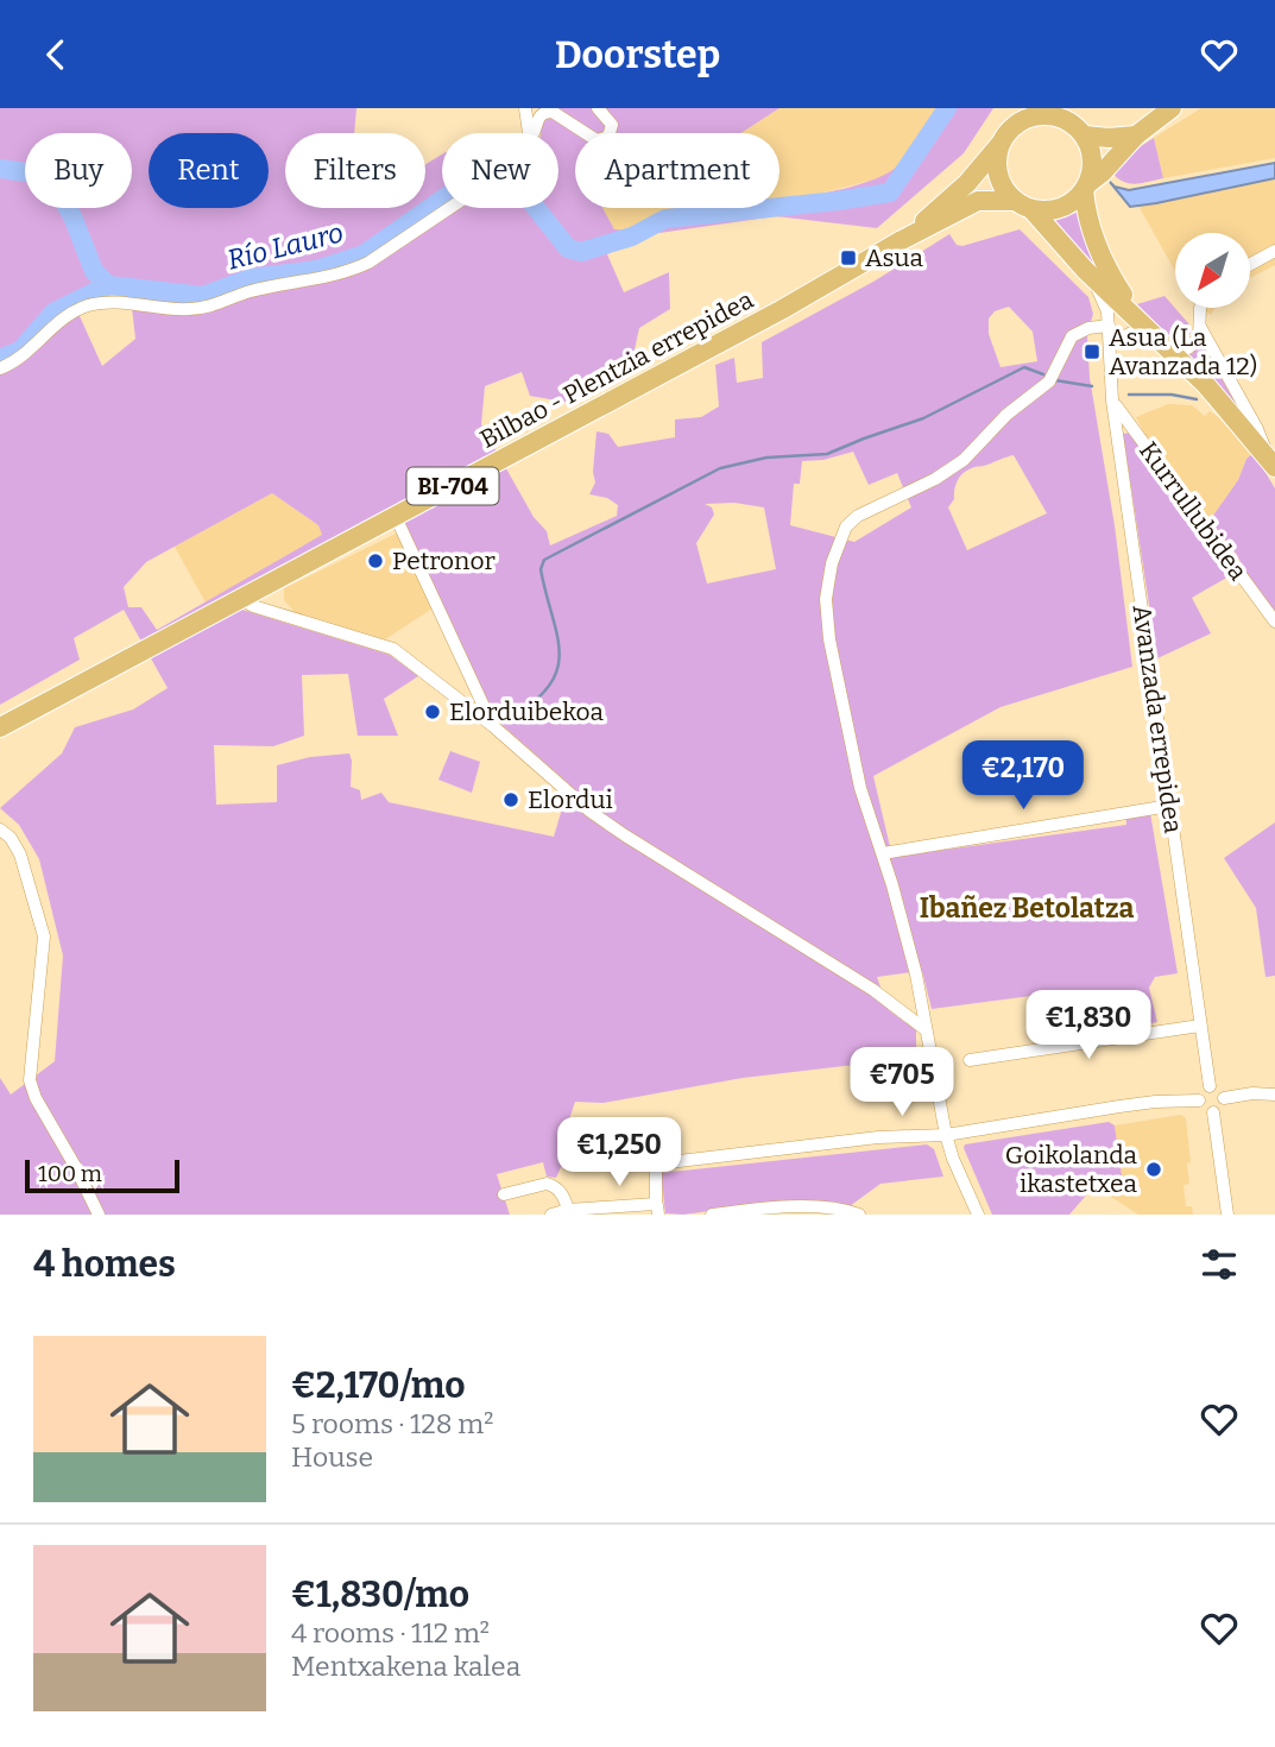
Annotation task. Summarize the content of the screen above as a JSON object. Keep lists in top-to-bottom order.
{
  "streets": {
    "main road": ["Bilbao - Plentzia errepidea", "BI-704"],
    "street": ["Kurrullubidea", "Avanzada errepidea"]
  },
  "crossings": [
    ["Bilbao - Plentzia errepidea", "BI-704"],
    ["Kurrullubidea", "Avanzada errepidea"]
  ],
  "districts": ["Ibañez Betolatza"],
  "water": ["Río Lauro"],
  "places": {
    "transit": ["Asua", "Asua (La Avanzada 12)"],
    "other": [
      "Petronor",
      "Elorduibekoa",
      "Elordui",
      "Goikolanda ikastetxea"
    ]
  },
  "scale_bar": "100 m",
  "north": "bottom left",
  "page": {
    "header": "Doorstep",
    "chip": [
      "Buy",
      "Rent",
      "Filters",
      "New",
      "Apartment"
    ],
    "price": [
      "€2,170",
      "€1,830",
      "€705",
      "€1,250"
    ],
    "scale": "100 m",
    "heading": "4 homes",
    "list": [
      {
        "name": "€2,170/mo",
        "note": "5 rooms · 128 m² · House"
      },
      {
        "name": "€1,830/mo",
        "note": "4 rooms · 112 m² · Mentxakena kalea"
      }
    ]
  }
}
